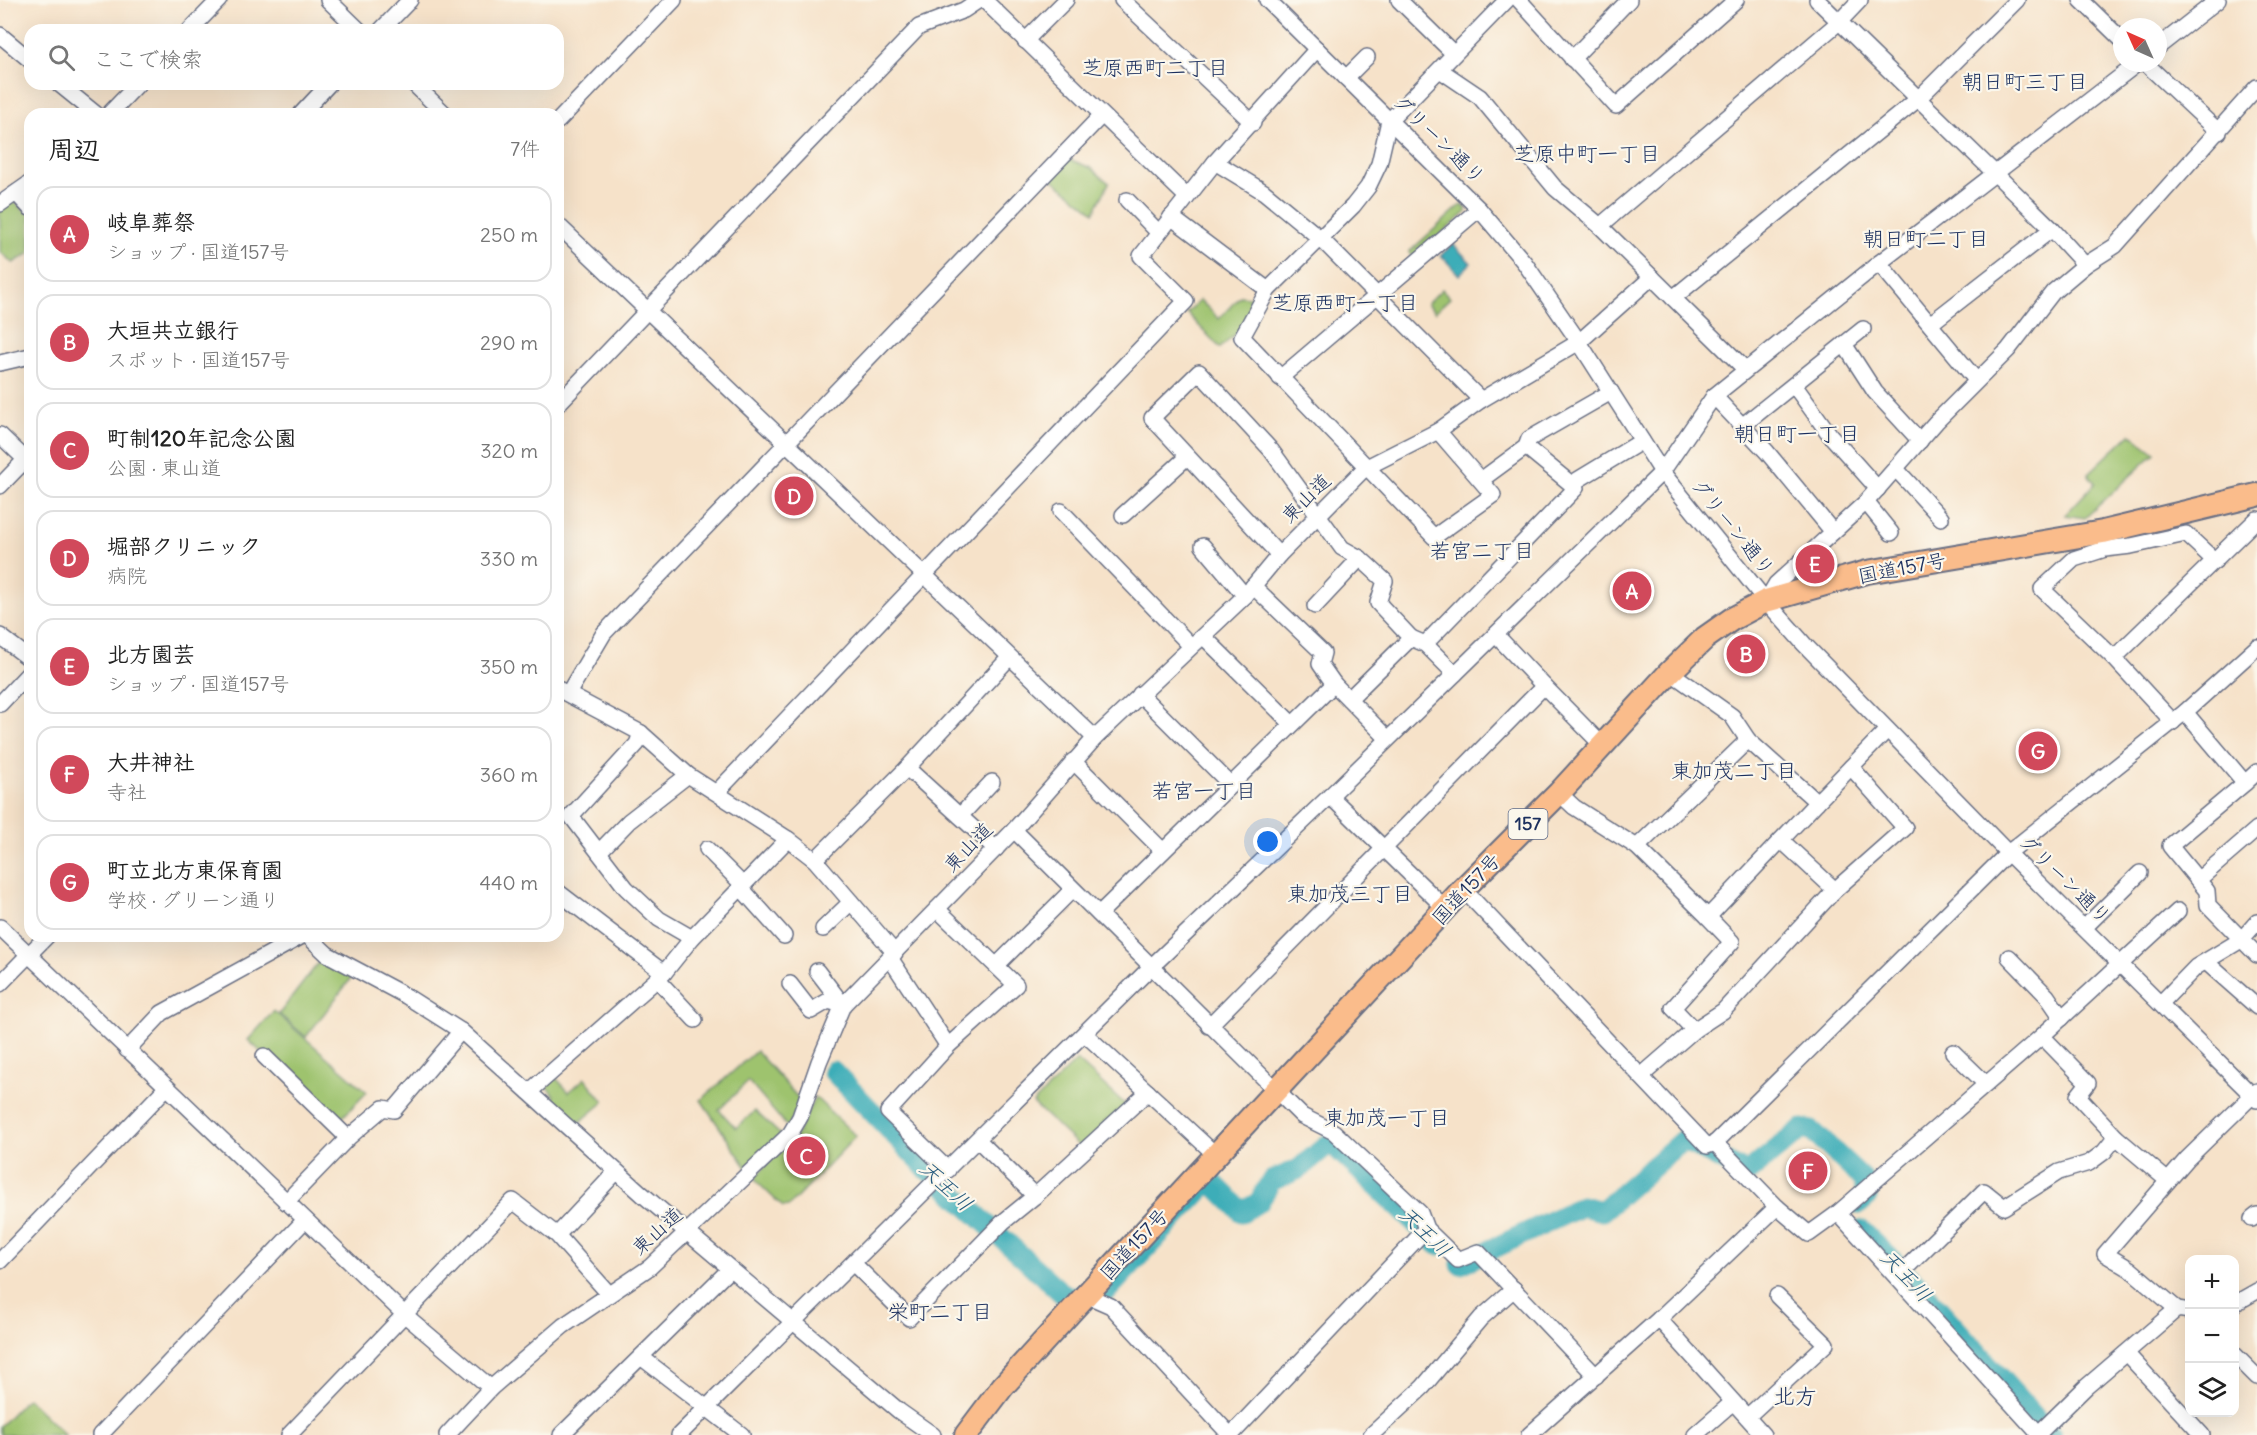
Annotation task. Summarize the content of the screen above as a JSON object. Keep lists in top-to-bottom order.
{
  "streets": {
    "highway": ["国道157号", "157"],
    "street": ["グリーン通り", "東山道"]
  },
  "crossings": [
    ["グリーン通り", "東山道"],
    ["グリーン通り", "国道157号"]
  ],
  "districts": [
    "芝原西町二丁目",
    "朝日町三丁目",
    "芝原中町一丁目",
    "朝日町二丁目",
    "芝原西町一丁目",
    "朝日町一丁目",
    "若宮二丁目",
    "東加茂二丁目",
    "若宮一丁目",
    "東加茂三丁目",
    "東加茂一丁目",
    "栄町二丁目",
    "北方"
  ],
  "water": ["天王川"],
  "north": "top left",
  "page": {
    "search": "ここで検索",
    "heading": ["周辺", "7件"],
    "list": [
      {
        "mark": "A",
        "name": "岐阜葬祭",
        "note": "ショップ · 国道157号",
        "value": "250 m"
      },
      {
        "mark": "B",
        "name": "大垣共立銀行",
        "note": "スポット · 国道157号",
        "value": "290 m"
      },
      {
        "mark": "C",
        "name": "町制120年記念公園",
        "note": "公園 · 東山道",
        "value": "320 m"
      },
      {
        "mark": "D",
        "name": "堀部クリニック",
        "note": "病院",
        "value": "330 m"
      },
      {
        "mark": "E",
        "name": "北方園芸",
        "note": "ショップ · 国道157号",
        "value": "350 m"
      },
      {
        "mark": "F",
        "name": "大井神社",
        "note": "寺社",
        "value": "360 m"
      },
      {
        "mark": "G",
        "name": "町立北方東保育園",
        "note": "学校 · グリーン通り",
        "value": "440 m"
      }
    ],
    "pins": [
      "D",
      "E",
      "A",
      "B",
      "G",
      "C",
      "F"
    ],
    "map_buttons": ["+", "−"]
  }
}
